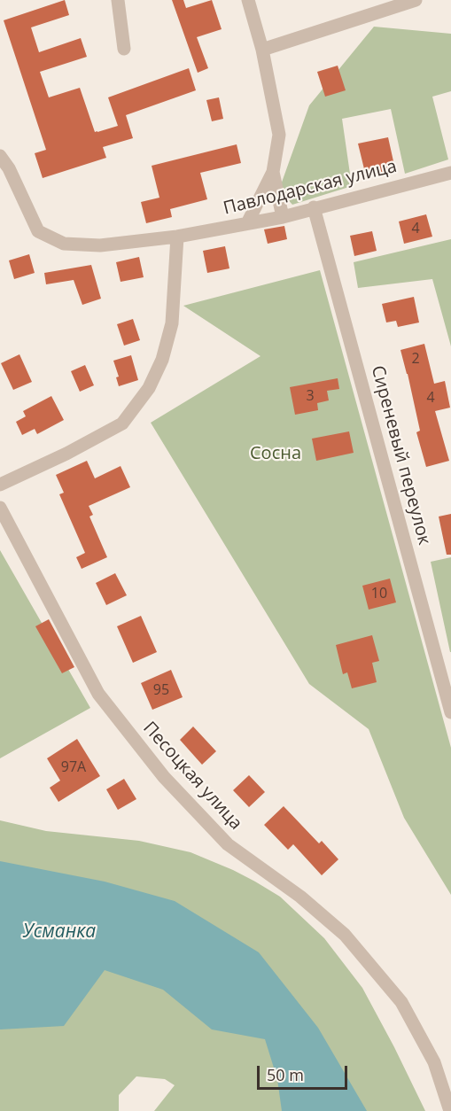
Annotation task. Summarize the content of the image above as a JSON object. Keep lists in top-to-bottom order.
{
  "streets": {
    "street": ["Павлодарская улица", "Сиреневый переулок", "Песоцкая улица"]
  },
  "crossings": [
    ["Павлодарская улица", "Сиреневый переулок"]
  ],
  "water": ["Усманка"],
  "parks": ["Сосна"],
  "house_numbers": [
    "4",
    "2",
    "3",
    "4",
    "10",
    "95",
    "97А"
  ],
  "scale_bar": "50 m"
}
